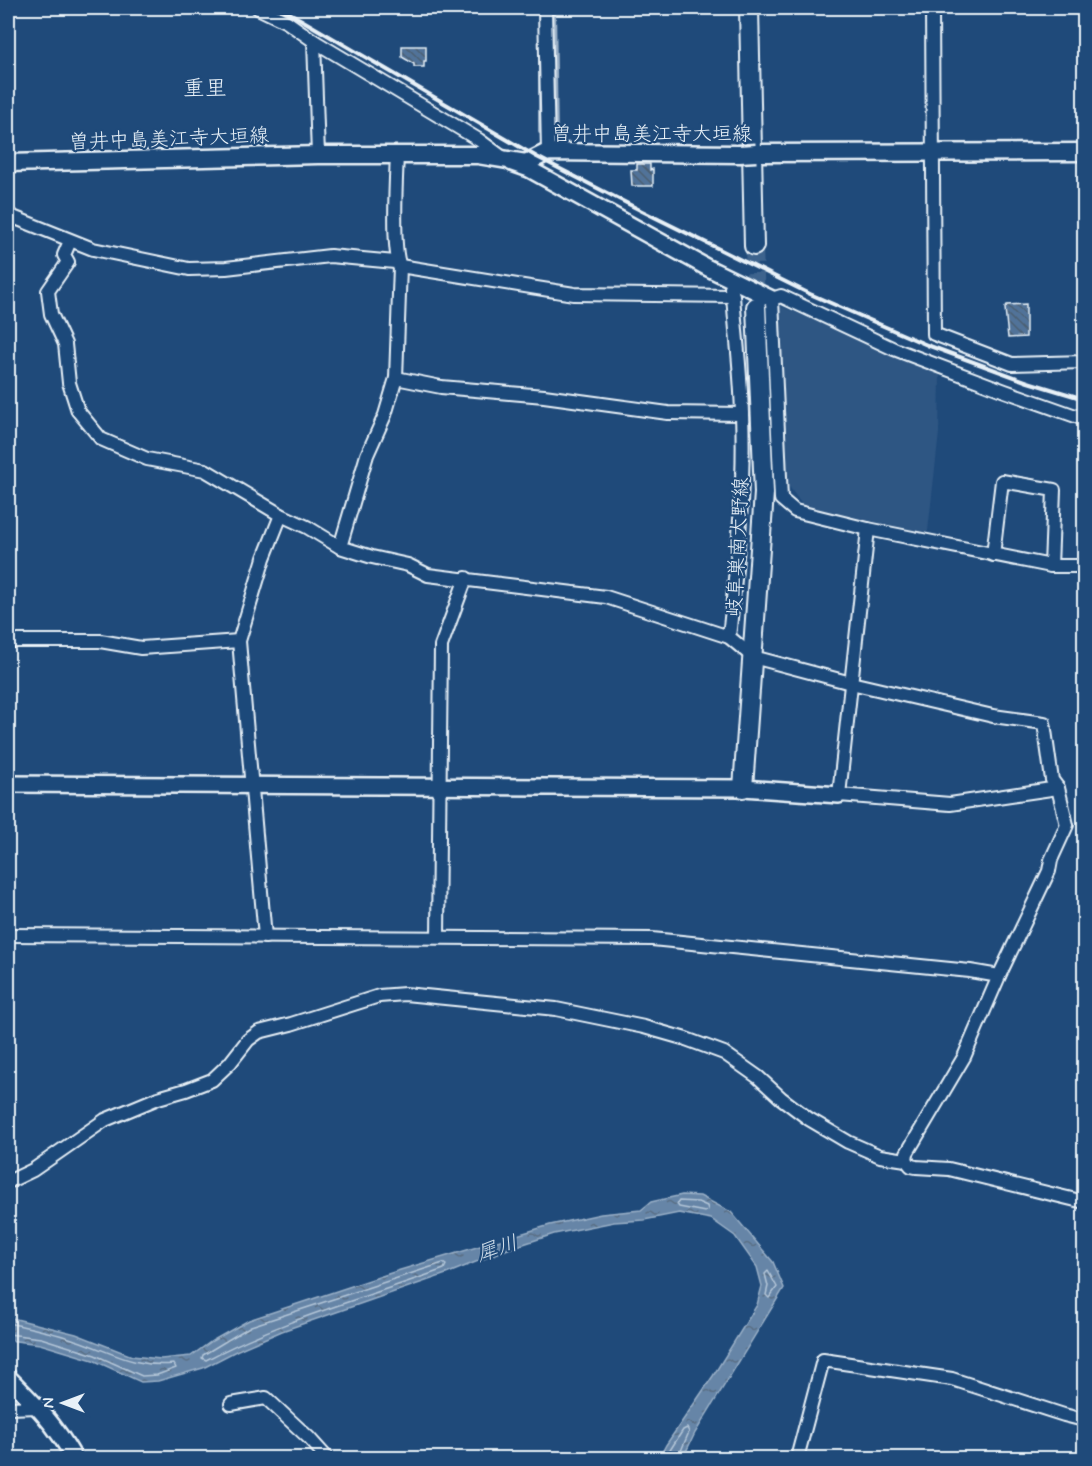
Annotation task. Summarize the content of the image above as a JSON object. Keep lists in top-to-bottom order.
{
  "streets": {
    "main road": ["曽井中島美江寺大垣線", "岐阜巣南大野線"]
  },
  "districts": ["重里"],
  "water": ["犀川"],
  "north": "left"
}
